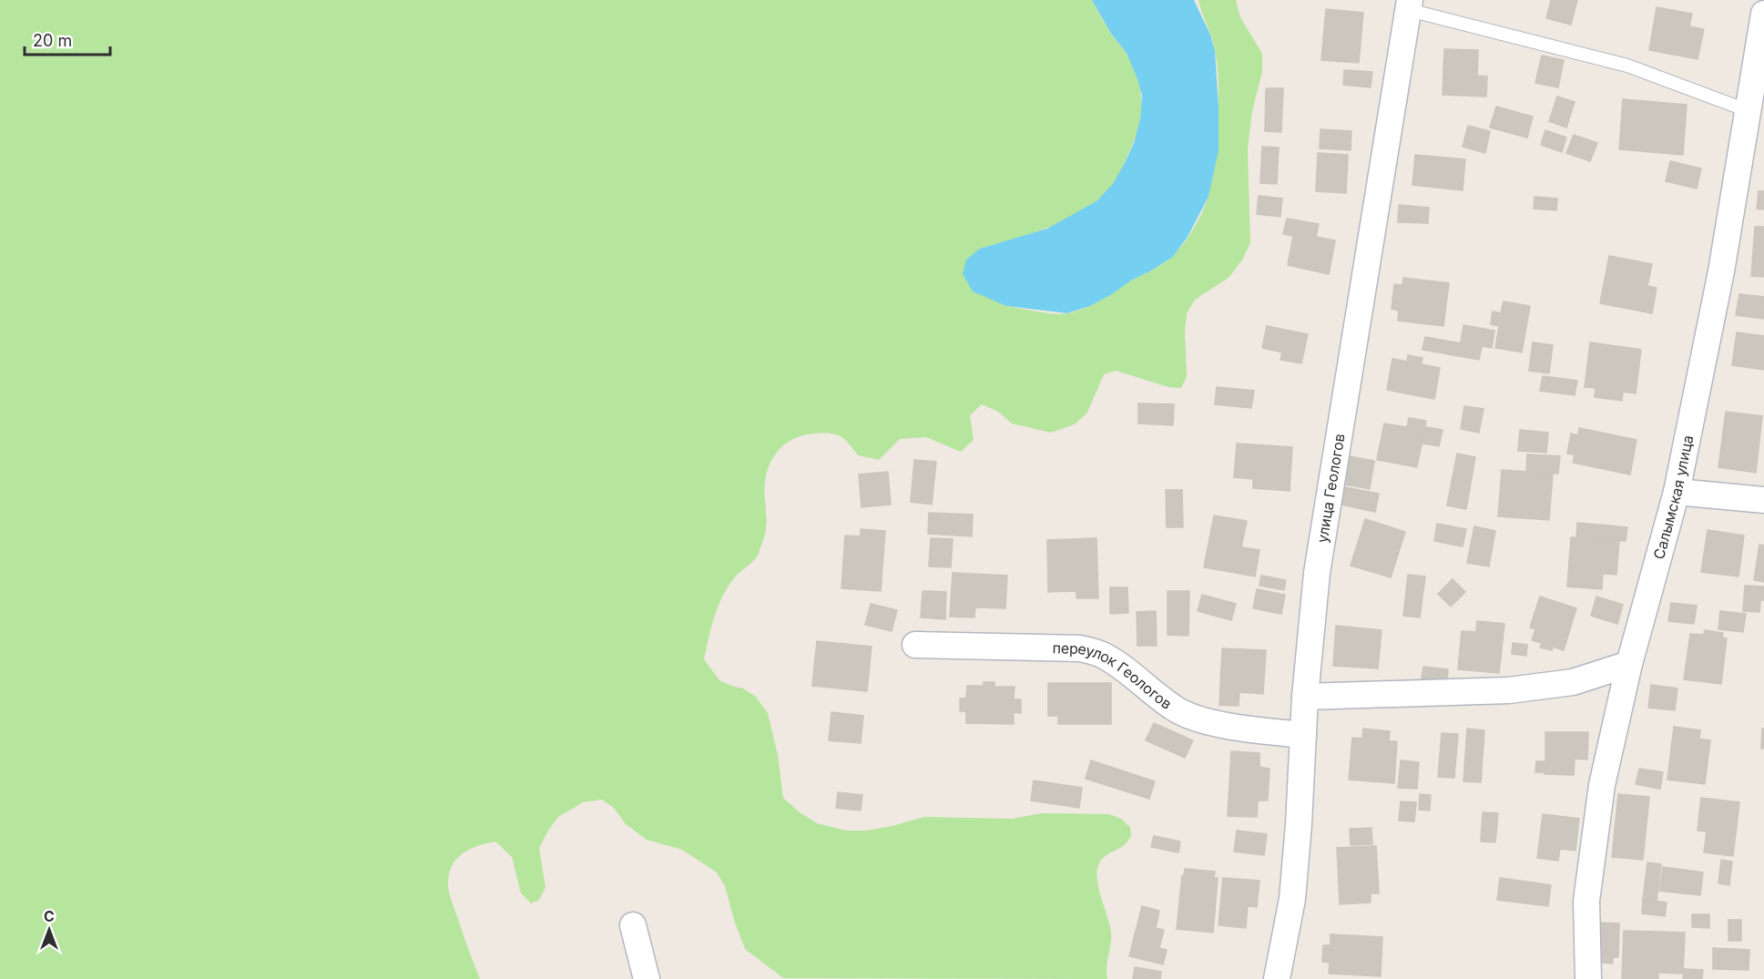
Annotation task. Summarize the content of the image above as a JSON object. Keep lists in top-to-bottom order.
{
  "streets": {
    "street": ["улица Геологов", "Салымская улица", "переулок Геологов"]
  },
  "crossings": [
    ["улица Геологов", "переулок Геологов"]
  ],
  "scale_bar": "20 m",
  "north": "top"
}
